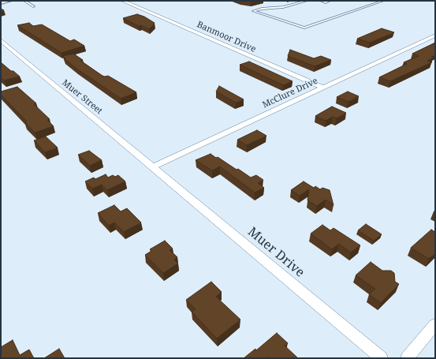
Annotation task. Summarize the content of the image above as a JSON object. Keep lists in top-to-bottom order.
{
  "streets": {
    "street": [
      "Banmoor Drive",
      "McClure Drive",
      "Muer Street",
      "Muer Drive"
    ]
  },
  "crossings": [
    ["Banmoor Drive", "McClure Drive"],
    ["McClure Drive", "Muer Street"],
    ["McClure Drive", "Muer Drive"],
    ["Muer Street", "Muer Drive"]
  ]
}
